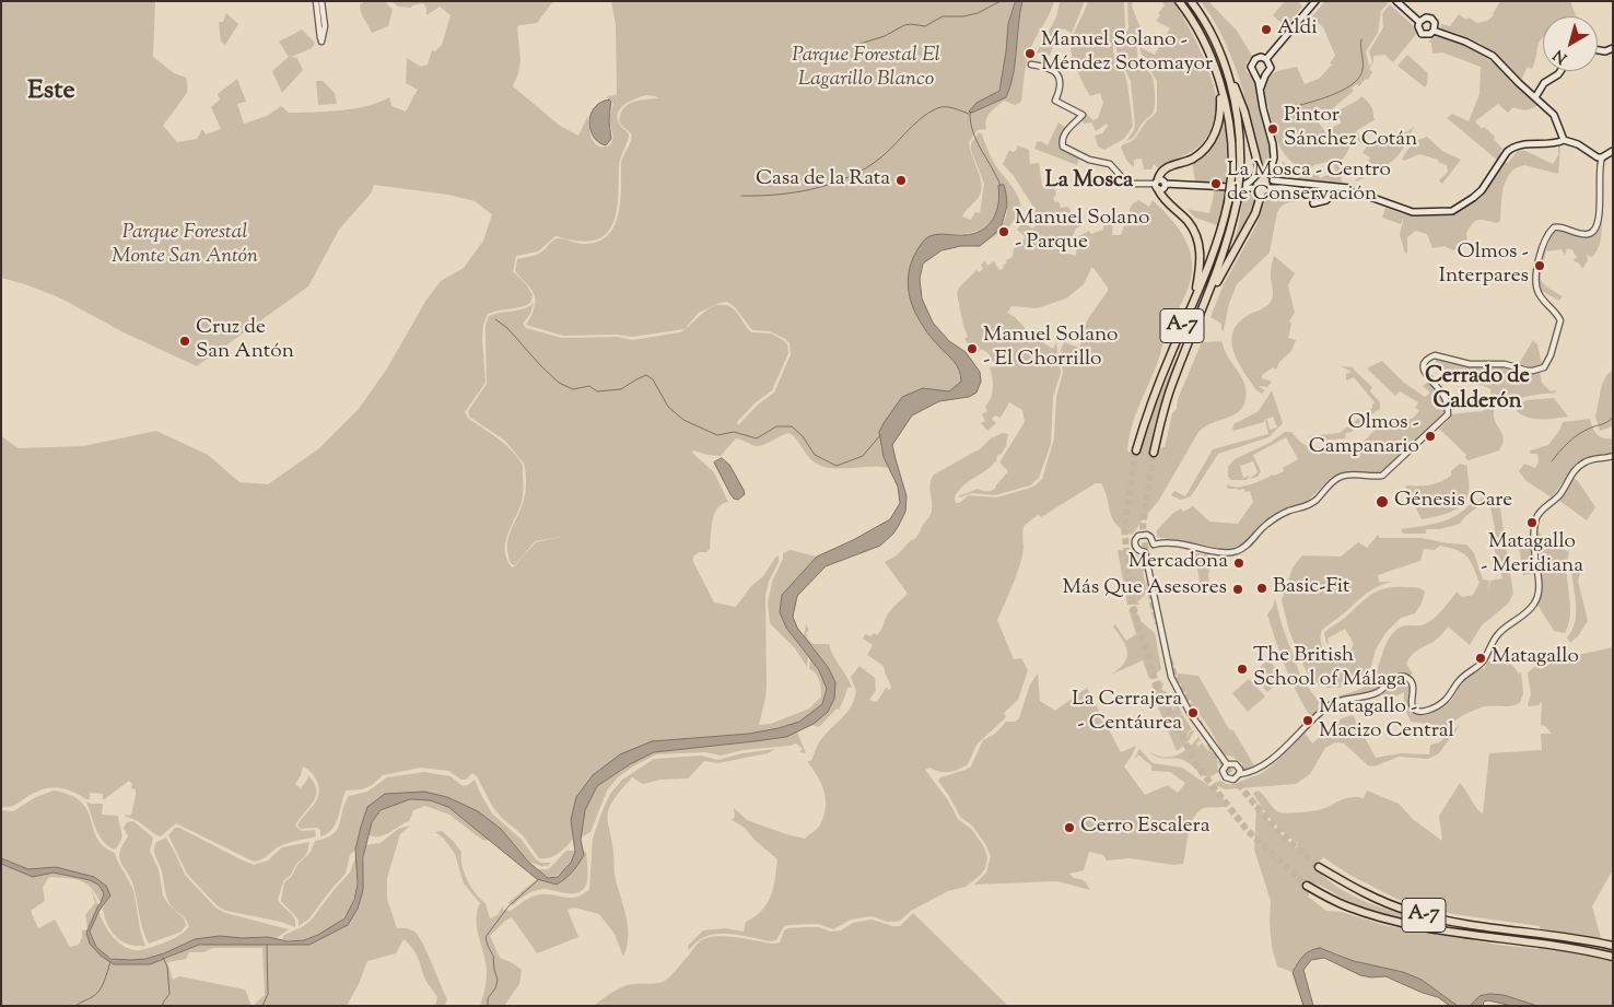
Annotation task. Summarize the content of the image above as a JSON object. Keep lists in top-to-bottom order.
{
  "streets": {
    "highway": ["A-7"]
  },
  "districts": ["Este", "La Mosca", "Cerrado de Calderón"],
  "parks": ["Parque Forestal El Lagarillo Blanco", "Parque Forestal Monte San Antón"],
  "places": [
    "Aldi",
    "Manuel Solano - Méndez Sotomayor",
    "Pintor Sánchez Cotán",
    "Casa de la Rata",
    "La Mosca - Centro de Conservación",
    "Manuel Solano - Parque",
    "Olmos - Interpares",
    "Cruz de San Antón",
    "Manuel Solano - El Chorrillo",
    "Olmos - Campanario",
    "Génesis Care",
    "Matagallo - Meridiana",
    "Mercadona",
    "Basic-Fit",
    "Más Que Asesores",
    "Matagallo",
    "The British School of Málaga",
    "La Cerrajera - Centáurea",
    "Matagallo - Macizo Central",
    "Cerro Escalera"
  ],
  "north": "bottom left"
}
